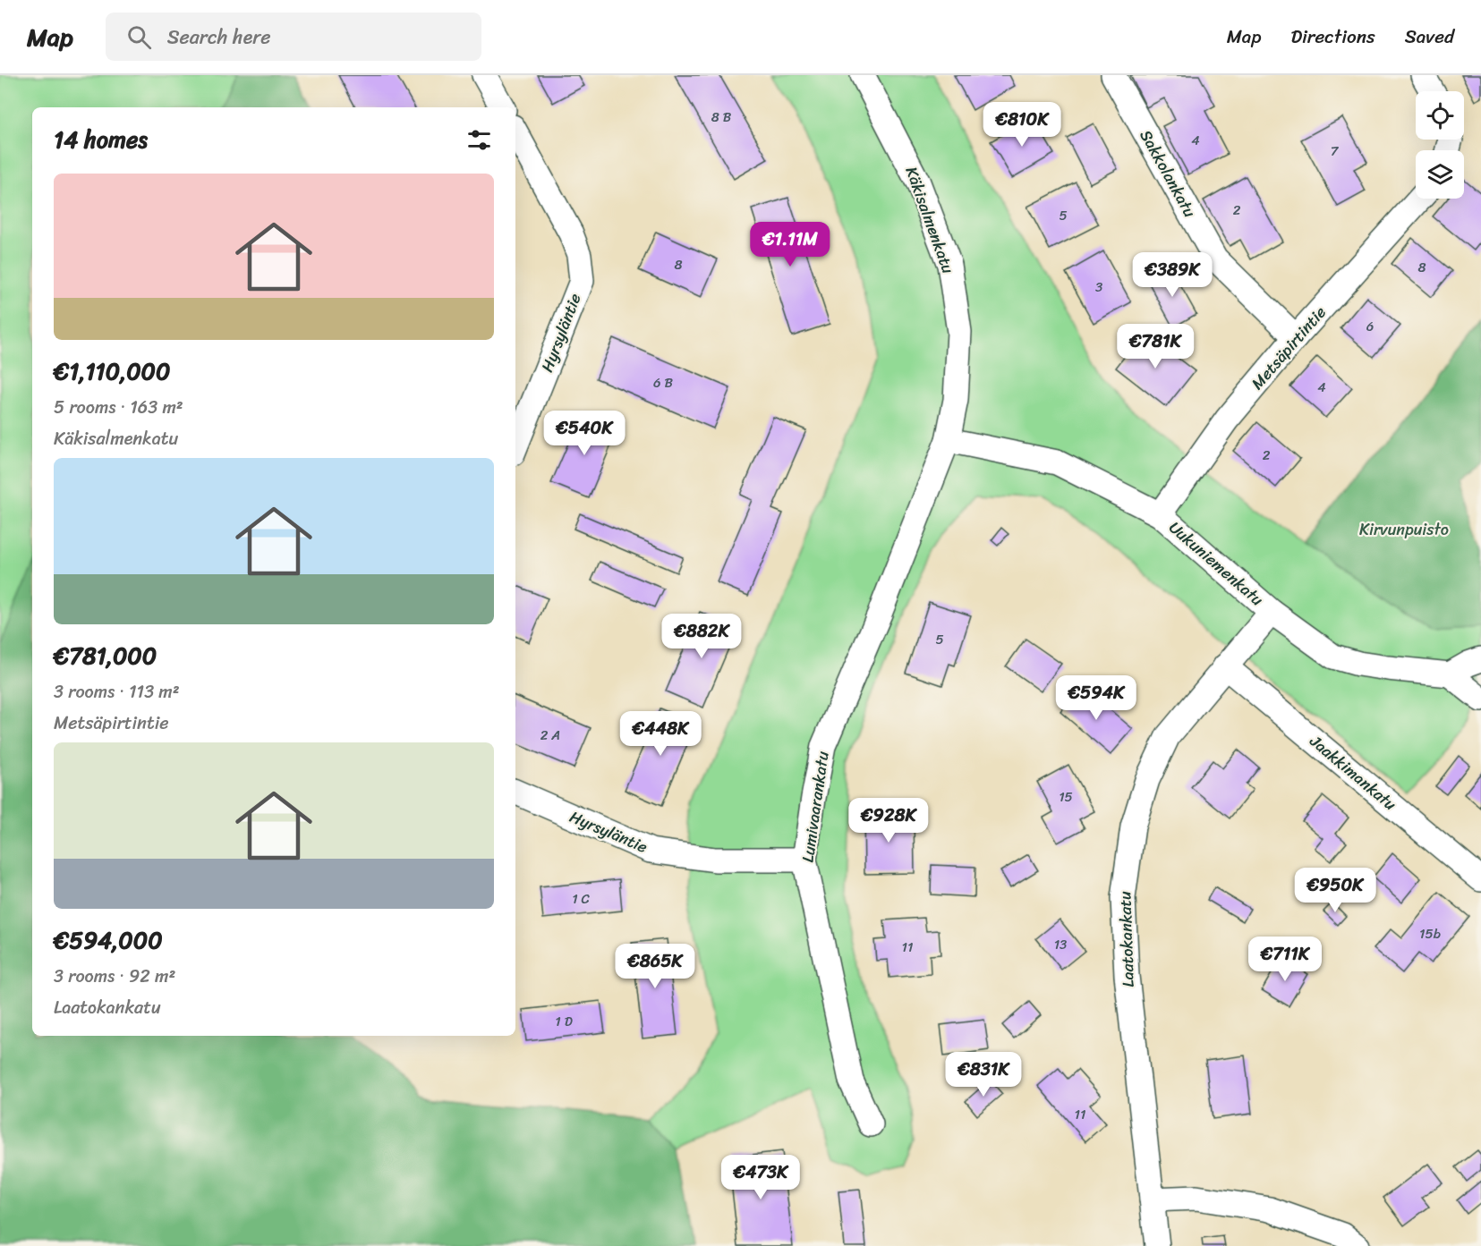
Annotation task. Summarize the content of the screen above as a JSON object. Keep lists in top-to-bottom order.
{
  "streets": {
    "street": [
      "Sakkolankatu",
      "Käkisalmenkatu",
      "Hyrsyläntie",
      "Metsäpirtintie",
      "Uukuniemenkatu",
      "Jaakkimankatu",
      "Lumivaarankatu",
      "Laatokankatu"
    ]
  },
  "crossings": [
    ["Sakkolankatu", "Metsäpirtintie"],
    ["Käkisalmenkatu", "Uukuniemenkatu"],
    ["Käkisalmenkatu", "Lumivaarankatu"],
    ["Hyrsyläntie", "Lumivaarankatu"],
    ["Metsäpirtintie", "Uukuniemenkatu"],
    ["Uukuniemenkatu", "Lumivaarankatu"],
    ["Uukuniemenkatu", "Laatokankatu"],
    ["Jaakkimankatu", "Laatokankatu"]
  ],
  "parks": ["Kirvunpuisto"],
  "house_numbers": [
    "8 B",
    "4",
    "7",
    "2",
    "5",
    "8",
    "8",
    "3",
    "6",
    "6 B",
    "4",
    "2",
    "5",
    "2 A",
    "15",
    "1 C",
    "15b",
    "13",
    "11",
    "1 D",
    "11"
  ],
  "page": {
    "header": "Map",
    "search": "Search here",
    "nav": ["Map", "Directions", "Saved"],
    "price": [
      "€810K",
      "€1.11M",
      "€389K",
      "€781K",
      "€540K",
      "€882K",
      "€594K",
      "€448K",
      "€928K",
      "€950K",
      "€711K",
      "€865K",
      "€831K",
      "€473K"
    ],
    "heading": "14 homes",
    "list": [
      {
        "name": "€1,110,000",
        "note": "5 rooms · 163 m² · Käkisalmenkatu"
      },
      {
        "name": "€781,000",
        "note": "3 rooms · 113 m² · Metsäpirtintie"
      },
      {
        "name": "€594,000",
        "note": "3 rooms · 92 m² · Laatokankatu"
      }
    ]
  }
}
